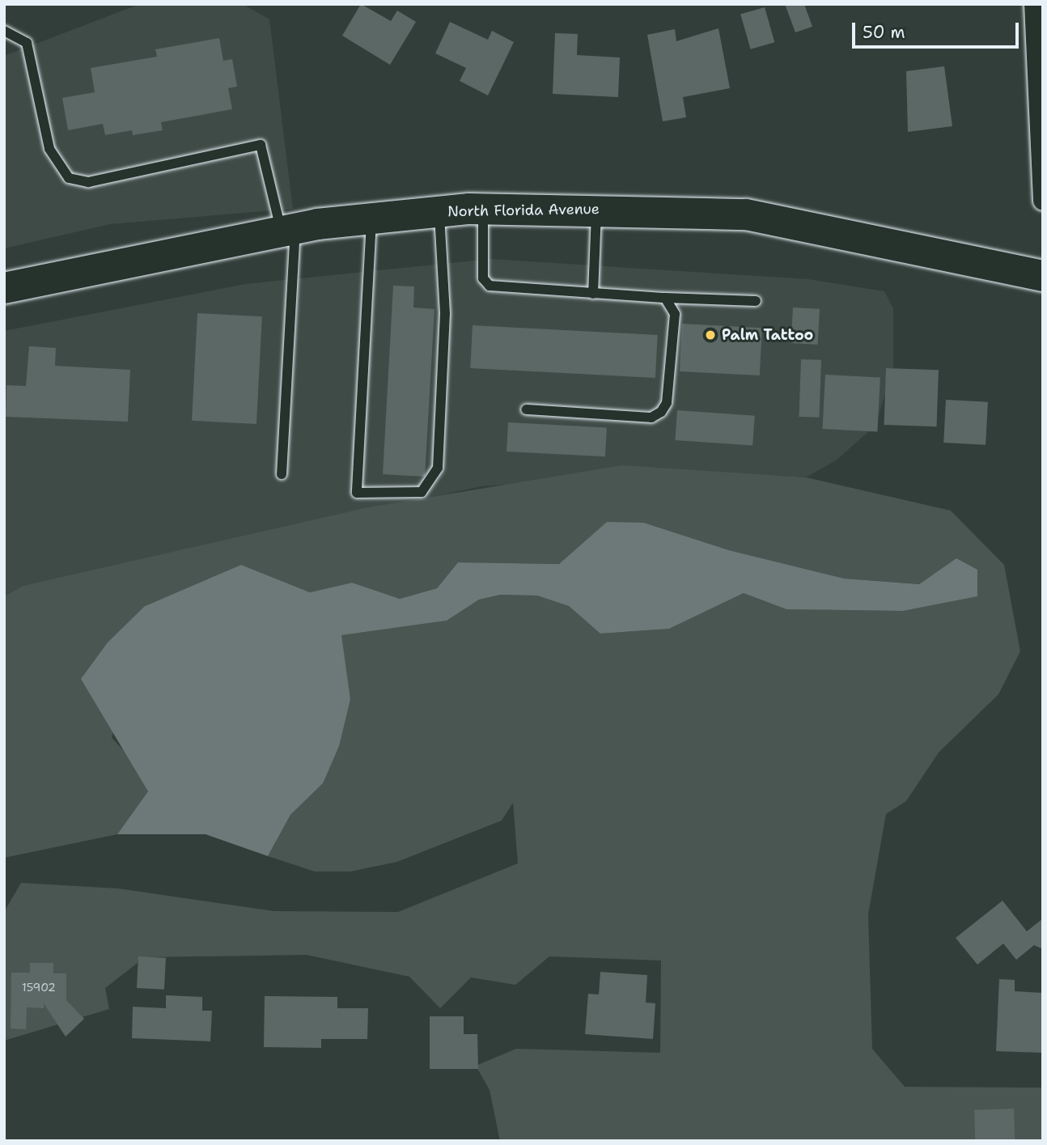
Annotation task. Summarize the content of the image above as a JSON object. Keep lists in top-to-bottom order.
{
  "streets": {
    "main road": ["North Florida Avenue"]
  },
  "places": ["Palm Tattoo"],
  "house_numbers": ["15902"],
  "scale_bar": "50 m"
}
